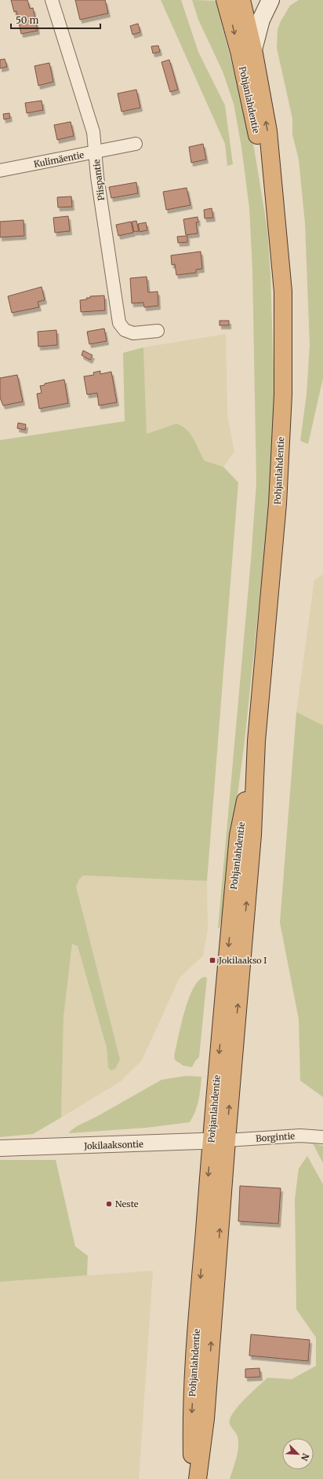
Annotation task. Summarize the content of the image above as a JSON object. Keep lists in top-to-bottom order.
{
  "streets": {
    "highway": ["Pohjanlahdentie"],
    "street": [
      "Kulimäentie",
      "Piispantie",
      "Borgintie",
      "Jokilaaksontie"
    ]
  },
  "crossings": [
    ["Pohjanlahdentie", "Borgintie"],
    ["Pohjanlahdentie", "Jokilaaksontie"],
    ["Kulimäentie", "Piispantie"],
    ["Borgintie", "Jokilaaksontie"]
  ],
  "places": {
    "transit": ["Jokilaakso I"],
    "other": ["Neste"]
  },
  "scale_bar": "50 m",
  "north": "bottom right"
}
